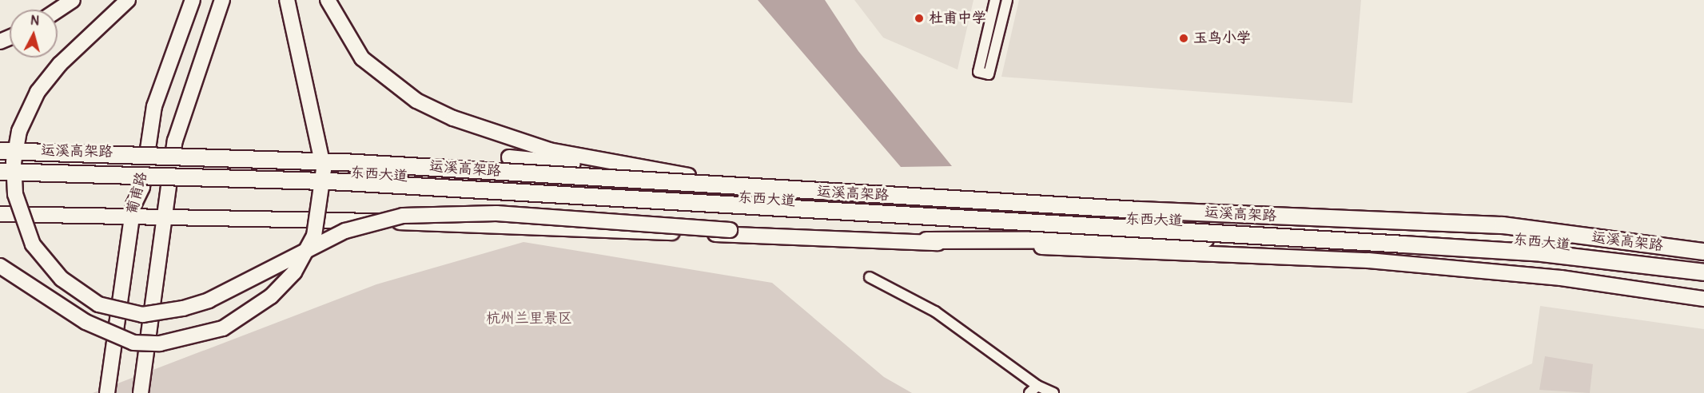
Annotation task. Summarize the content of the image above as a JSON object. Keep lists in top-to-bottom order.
{
  "streets": {
    "highway": ["运溪高架路"],
    "main road": ["东西大道", "葡甫路"]
  },
  "crossings": [
    ["东西大道", "葡甫路"]
  ],
  "parks": ["杭州兰里景区"],
  "places": ["杜甫中学", "玉鸟小学"],
  "north": "top"
}
